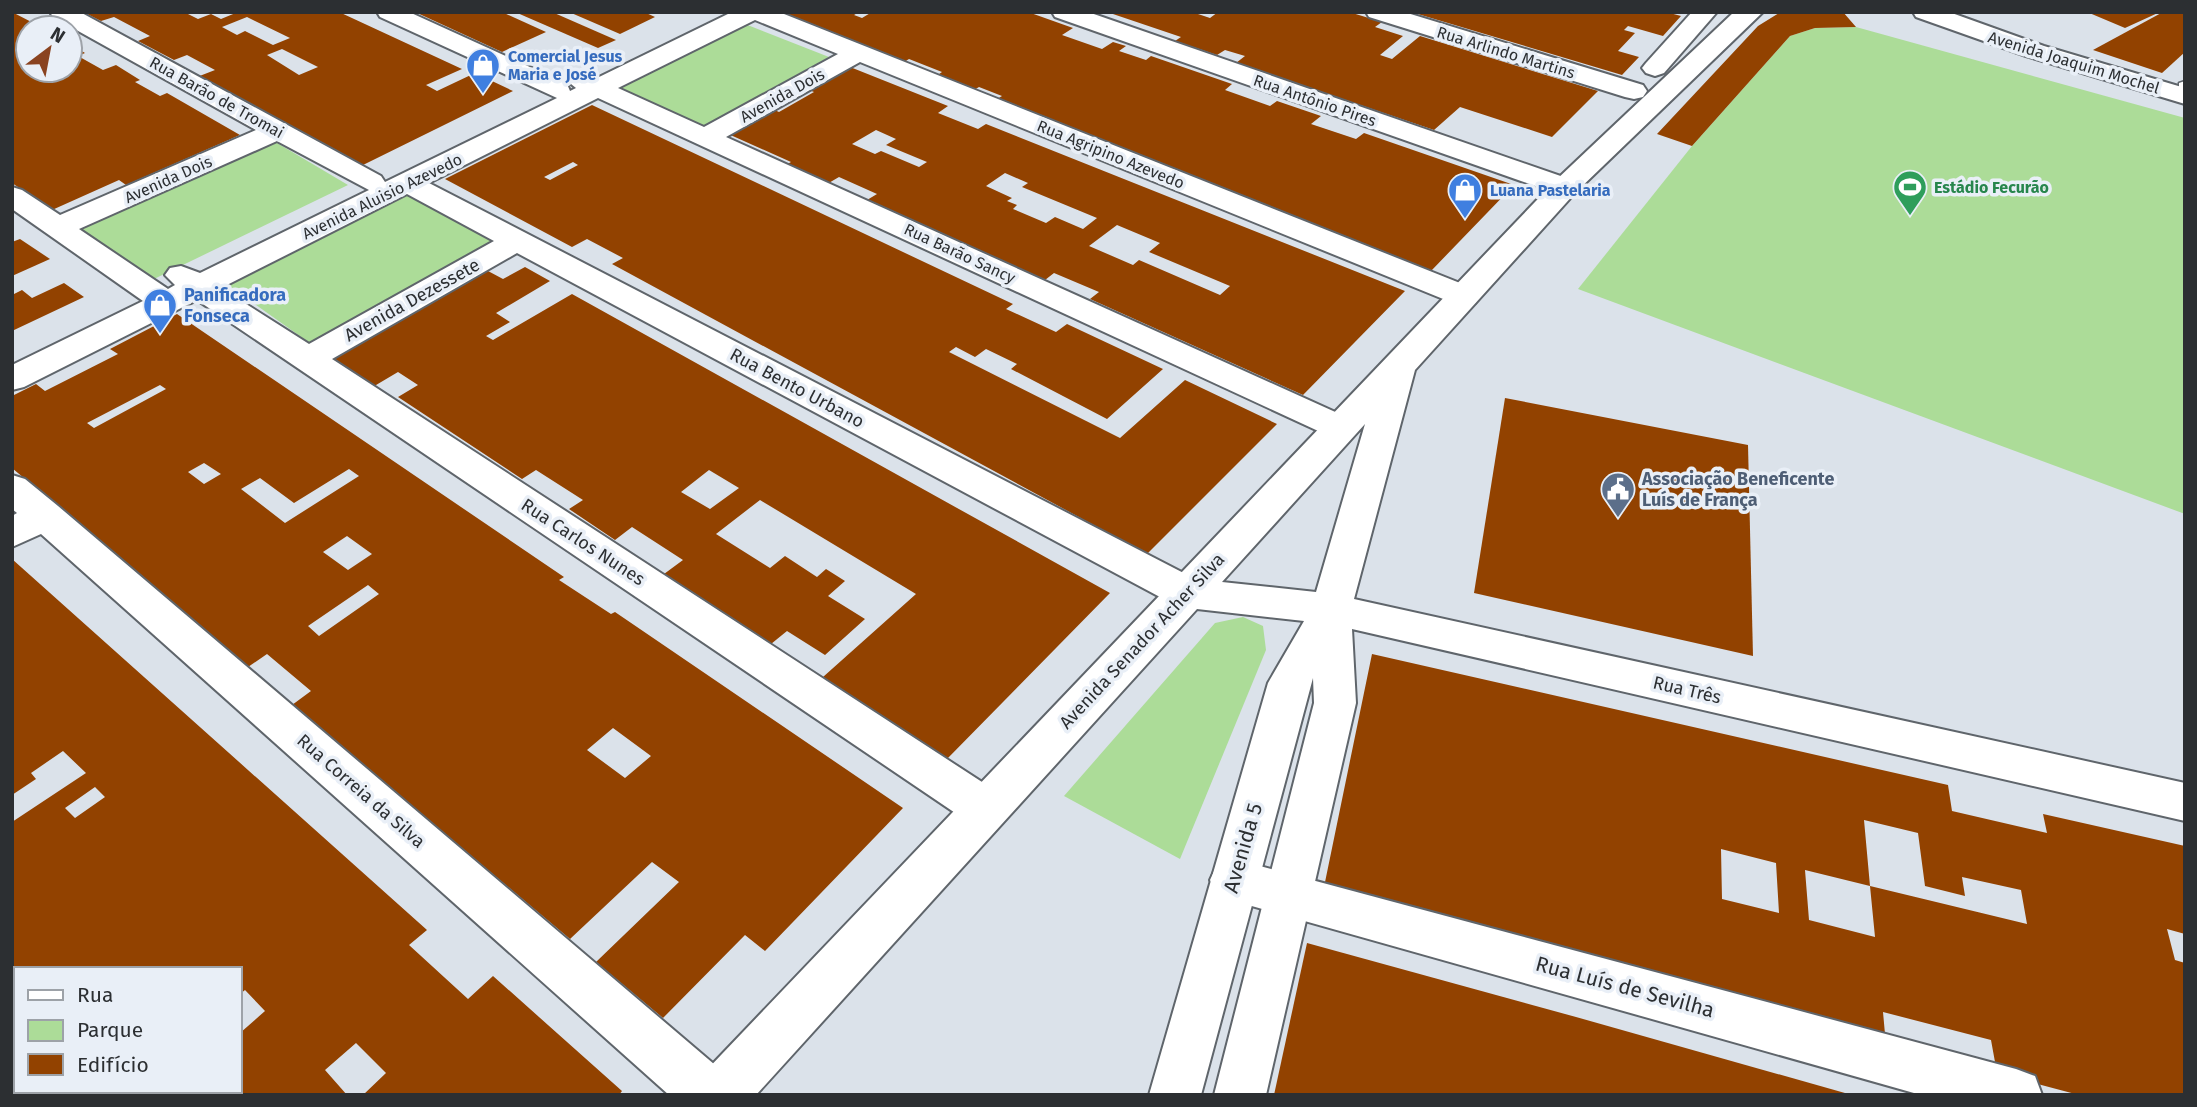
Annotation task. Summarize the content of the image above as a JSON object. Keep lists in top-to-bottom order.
{
  "streets": {
    "street": [
      "Rua Arlindo Martins",
      "Avenida Joaquim Mochel",
      "Avenida Dois",
      "Rua Barão de Tromai",
      "Rua Antônio Pires",
      "Rua Agripino Azevedo",
      "Avenida Aluisio Azevedo",
      "Rua Barão Sancy",
      "Avenida Dezessete",
      "Rua Bento Urbano",
      "Rua Carlos Nunes",
      "Avenida Senador Acher Silva",
      "Rua Três",
      "Rua Correia da Silva",
      "Avenida 5",
      "Rua Luís de Sevilha"
    ]
  },
  "crossings": [
    ["Rua Arlindo Martins", "Avenida Senador Acher Silva"],
    ["Avenida Dois", "Rua Barão de Tromai"],
    ["Avenida Dois", "Rua Agripino Azevedo"],
    ["Avenida Dois", "Rua Barão Sancy"],
    ["Avenida Dois", "Rua Carlos Nunes"],
    ["Rua Barão de Tromai", "Avenida Aluisio Azevedo"],
    ["Rua Antônio Pires", "Avenida Senador Acher Silva"],
    ["Rua Agripino Azevedo", "Avenida Senador Acher Silva"],
    ["Avenida Aluisio Azevedo", "Rua Barão Sancy"],
    ["Avenida Aluisio Azevedo", "Rua Bento Urbano"],
    ["Avenida Aluisio Azevedo", "Rua Carlos Nunes"],
    ["Rua Barão Sancy", "Avenida Senador Acher Silva"],
    ["Avenida Dezessete", "Rua Bento Urbano"],
    ["Avenida Dezessete", "Rua Carlos Nunes"],
    ["Rua Bento Urbano", "Avenida Senador Acher Silva"],
    ["Rua Bento Urbano", "Rua Três"],
    ["Rua Carlos Nunes", "Avenida Senador Acher Silva"],
    ["Avenida Senador Acher Silva", "Rua Três"],
    ["Avenida Senador Acher Silva", "Avenida 5"],
    ["Rua Três", "Avenida 5"],
    ["Avenida 5", "Rua Luís de Sevilha"]
  ],
  "places": {
    "shop": ["Comercial Jesus Maria e José", "Luana Pastelaria", "Panificadora Fonseca"],
    "sports": ["Estádio Fecurão"],
    "public building": ["Associação Beneficente Luís de França"]
  },
  "legend": ["Rua", "Parque", "Edifício"],
  "north": "top right"
}
